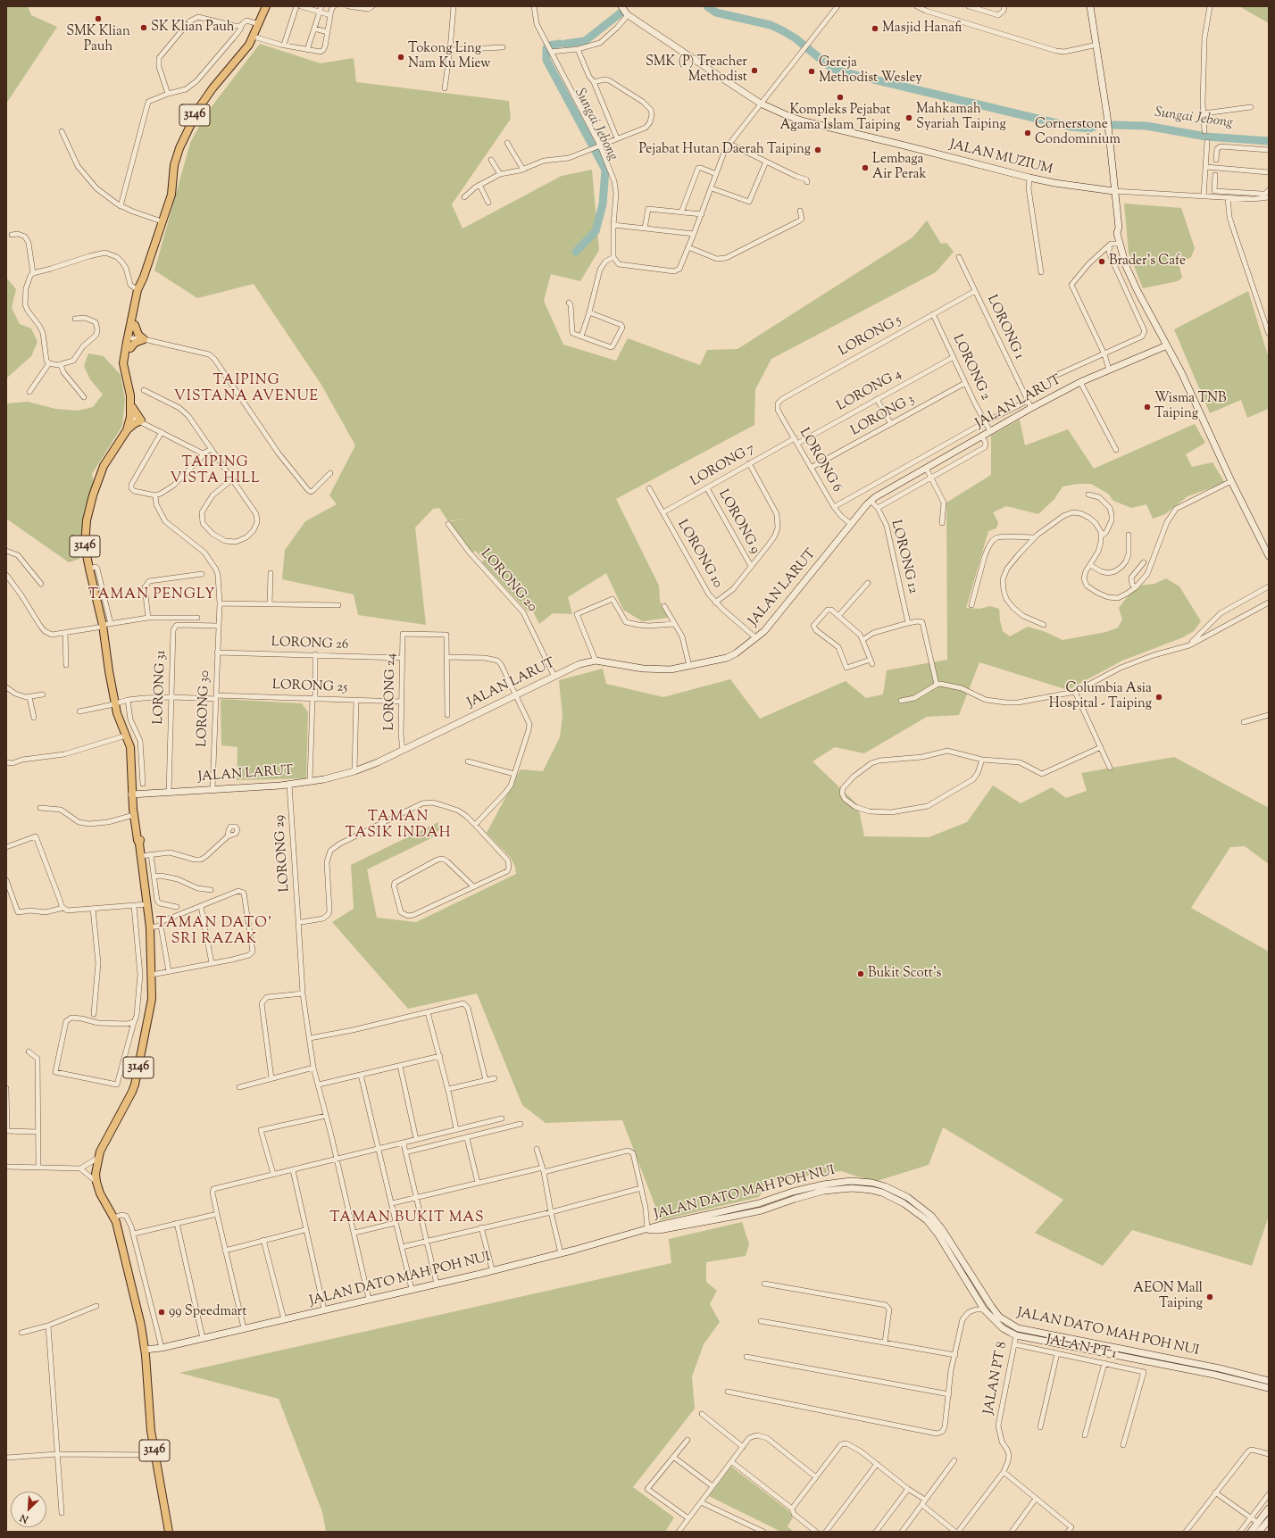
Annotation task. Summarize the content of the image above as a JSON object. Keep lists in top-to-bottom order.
{
  "streets": {
    "main road": ["3146"],
    "street": [
      "JALAN MUZIUM",
      "LORONG 1",
      "LORONG 5",
      "LORONG 2",
      "LORONG 4",
      "JALAN LARUT",
      "LORONG 3",
      "LORONG 6",
      "LORONG 7",
      "LORONG 9",
      "LORONG 10",
      "LORONG 12",
      "LORONG 20",
      "LORONG 26",
      "LORONG 31",
      "LORONG 25",
      "LORONG 24",
      "LORONG 30",
      "LORONG 29",
      "JALAN DATO MAH POH NUI",
      "JALAN PT 1",
      "JALAN PT 8"
    ]
  },
  "crossings": [
    ["3146", "JALAN LARUT"],
    ["3146", "LORONG 25"],
    ["3146", "JALAN DATO MAH POH NUI"],
    ["LORONG 1", "LORONG 5"],
    ["LORONG 1", "JALAN LARUT"],
    ["LORONG 5", "LORONG 2"],
    ["LORONG 5", "LORONG 6"],
    ["LORONG 2", "LORONG 4"],
    ["LORONG 2", "JALAN LARUT"],
    ["LORONG 2", "LORONG 3"],
    ["LORONG 4", "LORONG 6"],
    ["JALAN LARUT", "LORONG 6"],
    ["JALAN LARUT", "LORONG 10"],
    ["JALAN LARUT", "LORONG 12"],
    ["JALAN LARUT", "LORONG 20"],
    ["JALAN LARUT", "LORONG 31"],
    ["JALAN LARUT", "LORONG 24"],
    ["JALAN LARUT", "LORONG 30"],
    ["JALAN LARUT", "LORONG 29"],
    ["LORONG 3", "LORONG 6"],
    ["LORONG 6", "LORONG 7"],
    ["LORONG 7", "LORONG 9"],
    ["LORONG 7", "LORONG 10"],
    ["LORONG 26", "LORONG 24"],
    ["LORONG 26", "LORONG 30"],
    ["LORONG 31", "LORONG 25"],
    ["LORONG 31", "LORONG 30"],
    ["LORONG 25", "LORONG 24"],
    ["LORONG 25", "LORONG 30"],
    ["LORONG 29", "JALAN DATO MAH POH NUI"],
    ["JALAN DATO MAH POH NUI", "JALAN PT 8"],
    ["JALAN PT 1", "JALAN PT 8"]
  ],
  "districts": [
    "TAIPING VISTANA AVENUE",
    "TAIPING VISTA HILL",
    "TAMAN PENGLY",
    "TAMAN TASIK INDAH",
    "TAMAN DATO' SRI RAZAK",
    "TAMAN BUKIT MAS"
  ],
  "water": ["Sungai Jebong"],
  "places": [
    "SMK Klian Pauh",
    "SK Klian Pauh",
    "Masjid Hanafi",
    "Tokong Ling Nam Ku Miew",
    "SMK (P) Treacher Methodist",
    "Gereja Methodist Wesley",
    "Kompleks Pejabat Agama Islam Taiping",
    "Mahkamah Syariah Taiping",
    "Cornerstone Condominium",
    "Pejabat Hutan Daerah Taiping",
    "Lembaga Air Perak",
    "Brader’s Cafe",
    "Wisma TNB Taiping",
    "Columbia Asia Hospital - Taiping",
    "Bukit Scott's",
    "AEON Mall Taiping",
    "99 Speedmart"
  ],
  "north": "bottom left"
}
